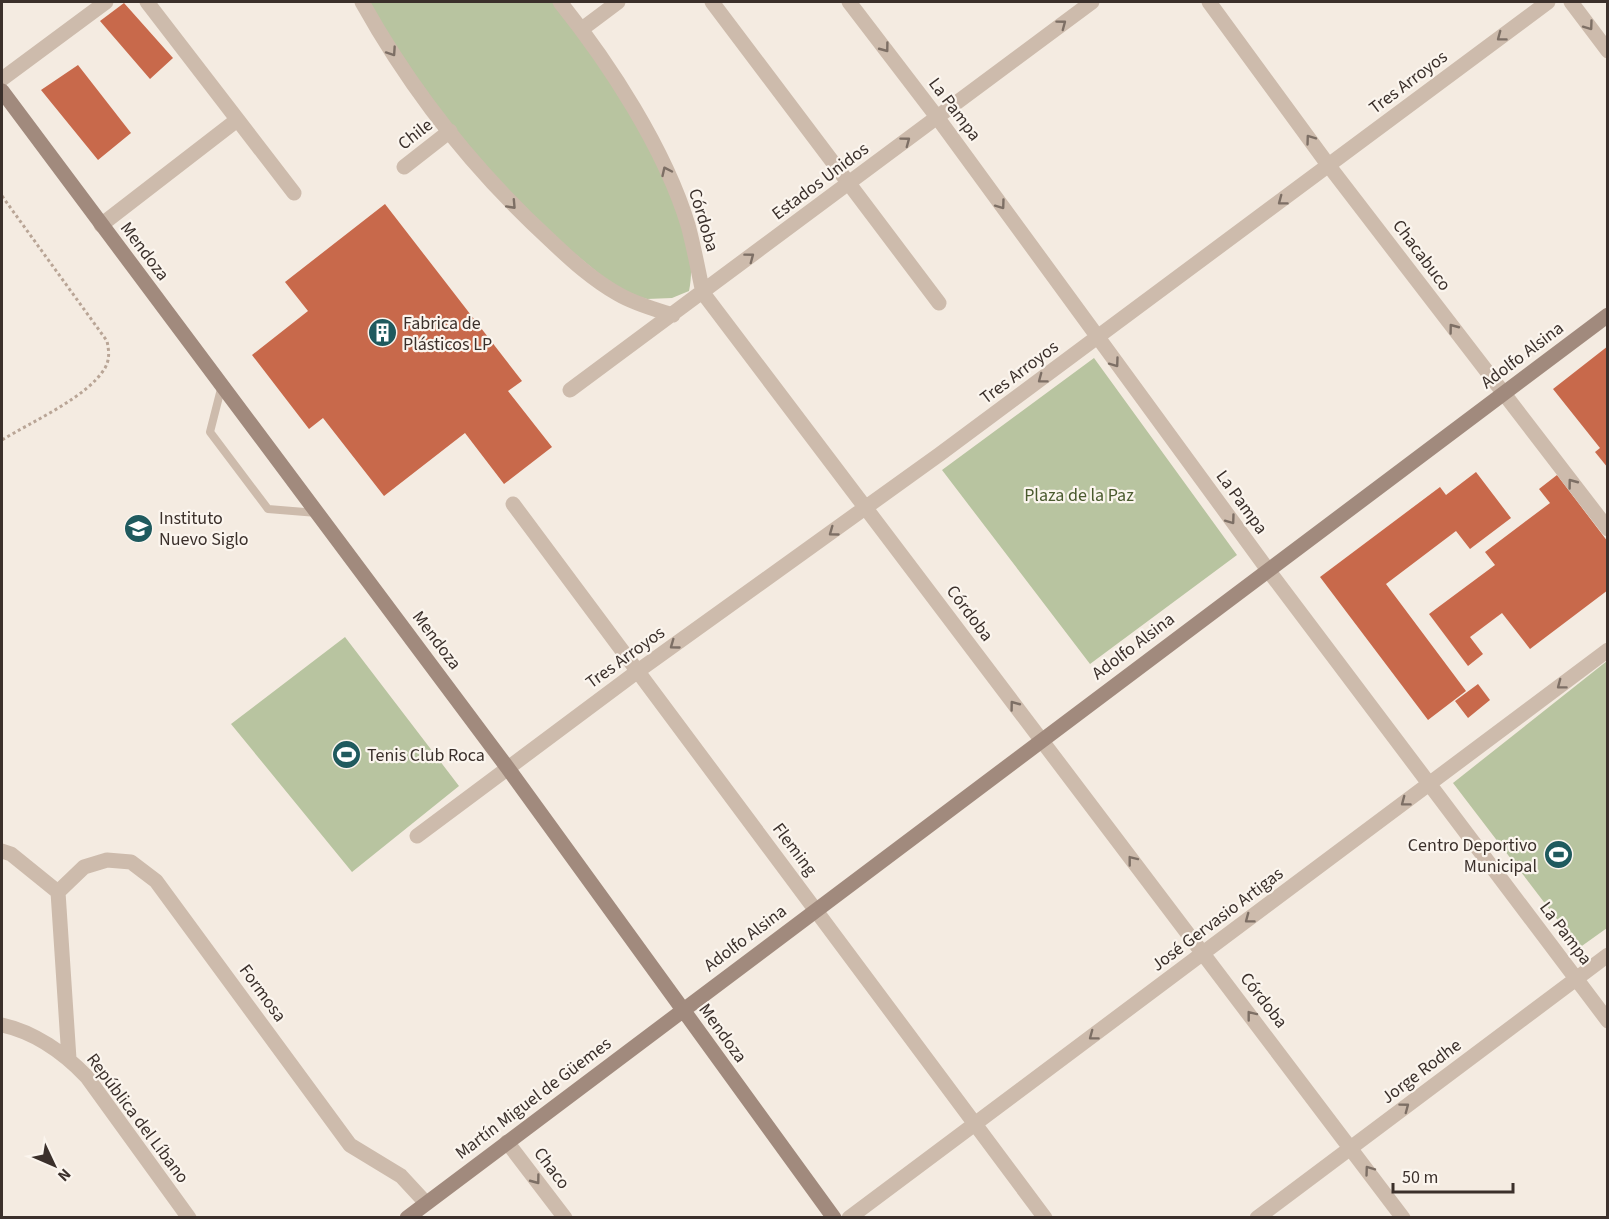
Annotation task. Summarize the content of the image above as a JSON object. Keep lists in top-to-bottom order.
{
  "streets": {
    "main road": ["Mendoza", "Adolfo Alsina", "Martín Miguel de Güemes"],
    "street": [
      "Tres Arroyos",
      "La Pampa",
      "Chile",
      "Estados Unidos",
      "Córdoba",
      "Chacabuco",
      "Fleming",
      "José Gervasio Artigas",
      "Formosa",
      "Jorge Rodhe",
      "República del Líbano",
      "Chaco"
    ]
  },
  "crossings": [
    ["Tres Arroyos", "La Pampa"],
    ["Tres Arroyos", "Córdoba"],
    ["Tres Arroyos", "Mendoza"],
    ["Tres Arroyos", "Chacabuco"],
    ["Tres Arroyos", "Fleming"],
    ["La Pampa", "Estados Unidos"],
    ["La Pampa", "Adolfo Alsina"],
    ["La Pampa", "José Gervasio Artigas"],
    ["La Pampa", "Jorge Rodhe"],
    ["Estados Unidos", "Córdoba"],
    ["Córdoba", "Adolfo Alsina"],
    ["Córdoba", "José Gervasio Artigas"],
    ["Córdoba", "Jorge Rodhe"],
    ["Mendoza", "Adolfo Alsina"],
    ["Mendoza", "Martín Miguel de Güemes"],
    ["Chacabuco", "Adolfo Alsina"],
    ["Adolfo Alsina", "Fleming"],
    ["Adolfo Alsina", "Martín Miguel de Güemes"],
    ["Fleming", "José Gervasio Artigas"],
    ["Formosa", "Martín Miguel de Güemes"],
    ["Formosa", "República del Líbano"],
    ["Martín Miguel de Güemes", "Chaco"]
  ],
  "one_way": [
    "Tres Arroyos",
    "Estados Unidos",
    "Córdoba",
    "Chacabuco",
    "José Gervasio Artigas",
    "Jorge Rodhe",
    "Chaco"
  ],
  "parks": ["Plaza de la Paz"],
  "places": {
    "building": ["Fabrica de Plásticos LP"],
    "school or university": ["Instituto Nuevo Siglo"],
    "sports": ["Tenis Club Roca", "Centro Deportivo Municipal"]
  },
  "scale_bar": "50 m",
  "north": "bottom right"
}
